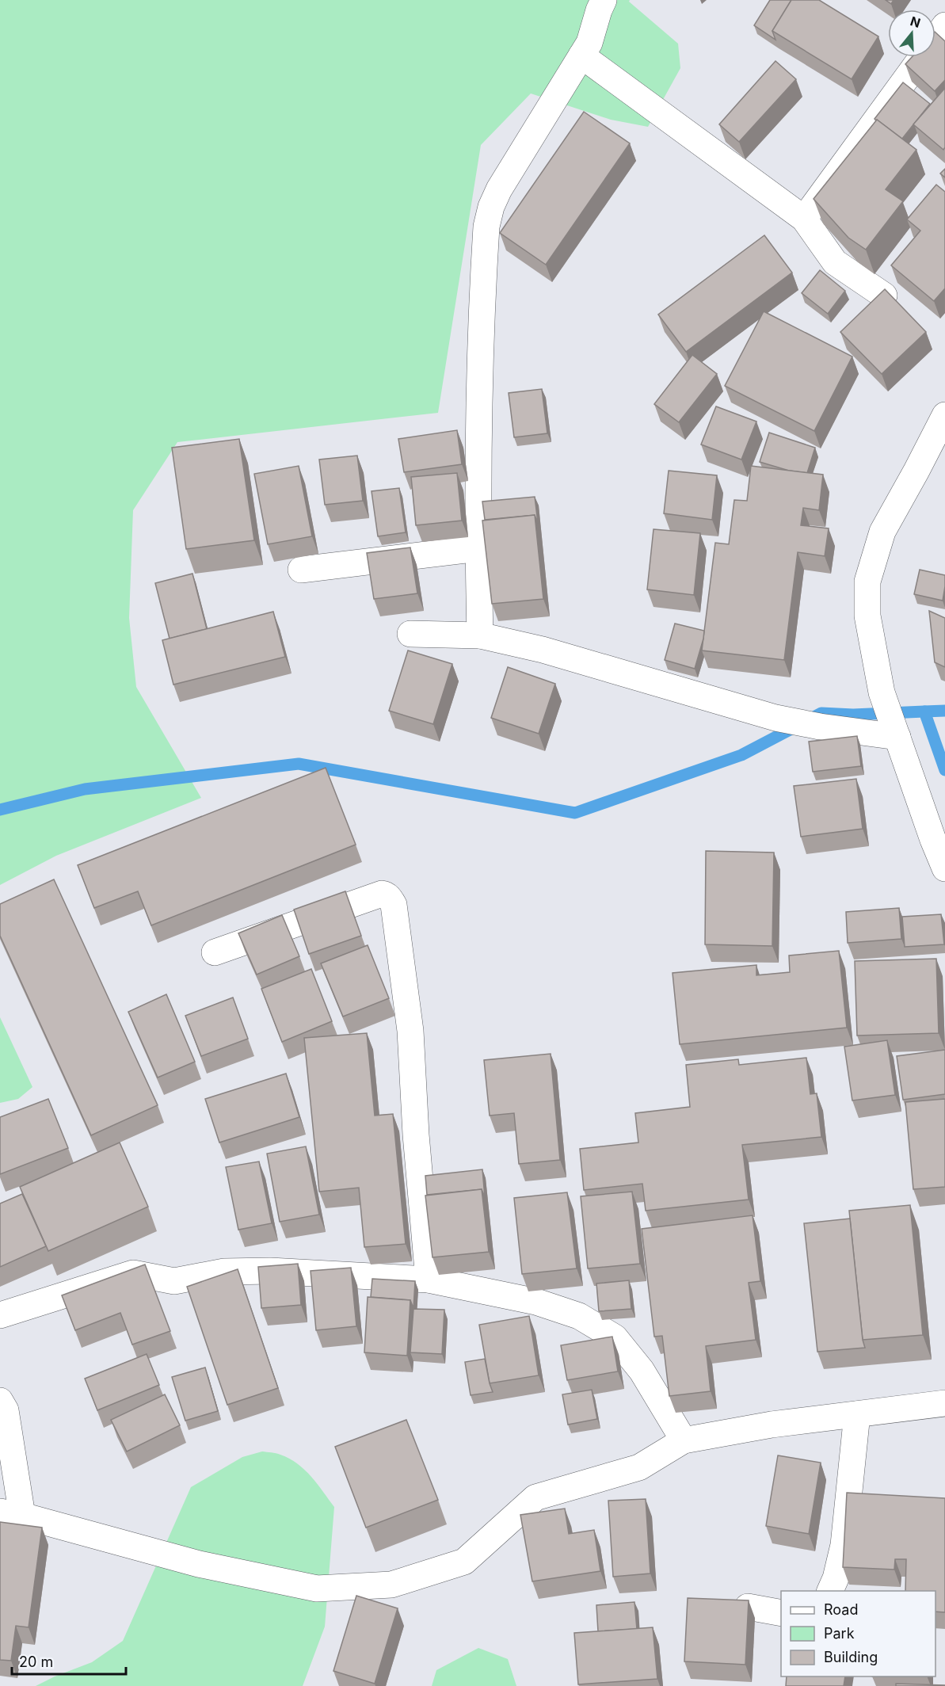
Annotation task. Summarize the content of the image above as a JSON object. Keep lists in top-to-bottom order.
{
  "legend": ["Road", "Park", "Building"],
  "scale_bar": "20 m",
  "north": "top"
}
